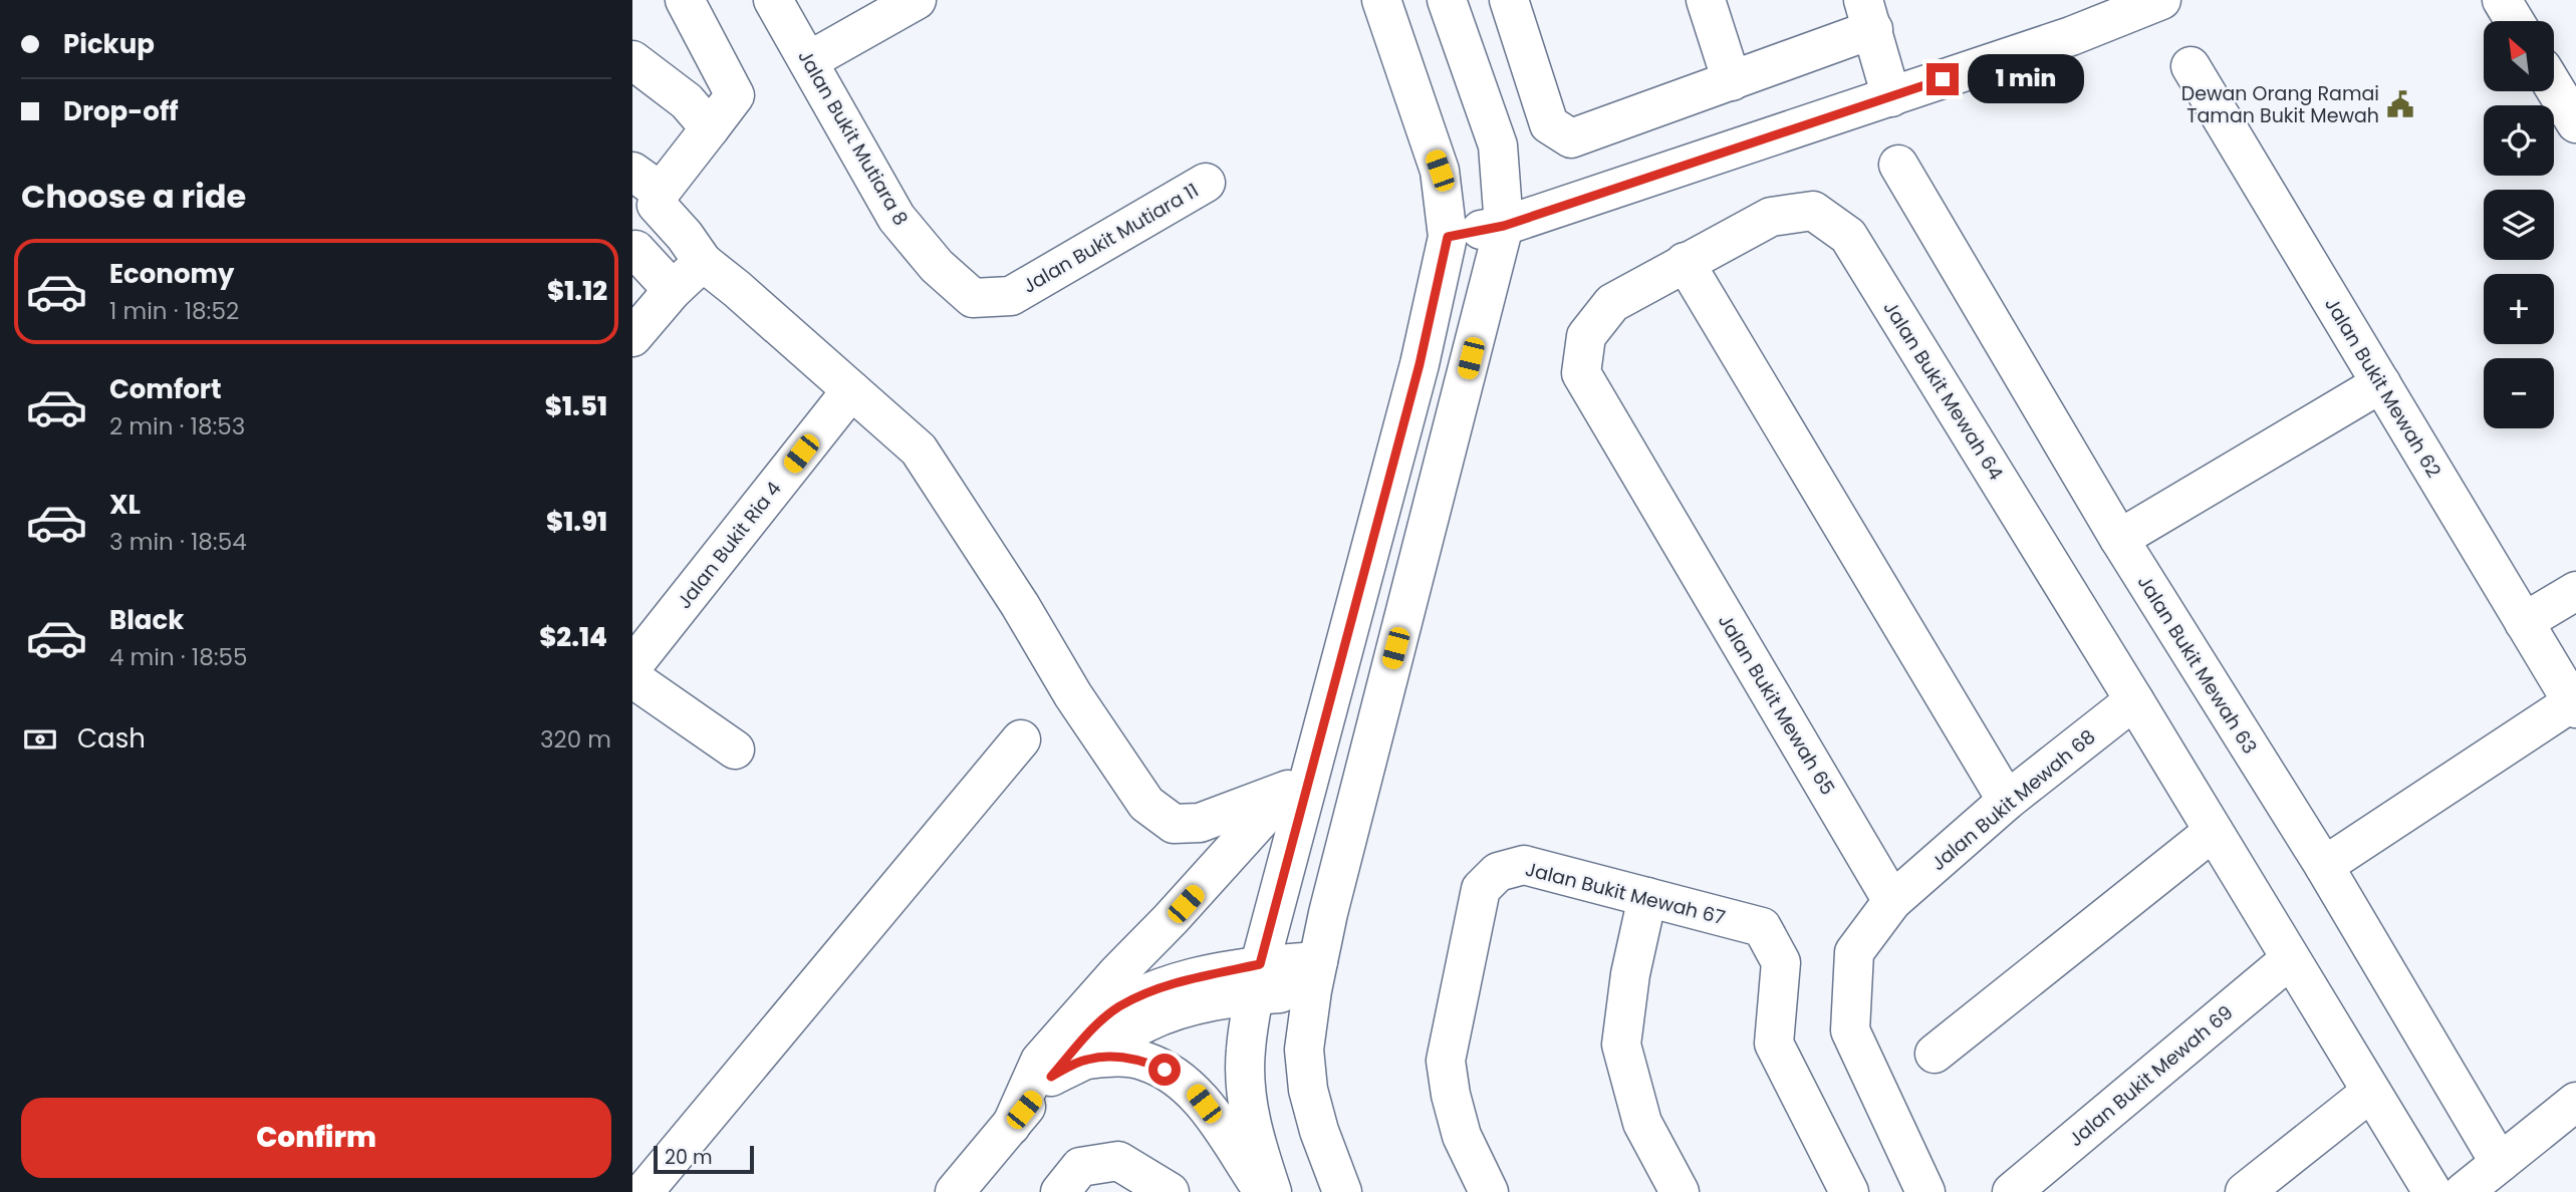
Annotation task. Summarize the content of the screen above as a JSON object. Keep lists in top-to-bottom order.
{
  "streets": {
    "street": [
      "Jalan Bukit Mutiara 8",
      "Jalan Bukit Mutiara 11",
      "Jalan Bukit Mewah 62",
      "Jalan Bukit Mewah 64",
      "Jalan Bukit Ria 4",
      "Jalan Bukit Mewah 63",
      "Jalan Bukit Mewah 65",
      "Jalan Bukit Mewah 68",
      "Jalan Bukit Mewah 67",
      "Jalan Bukit Mewah 69"
    ]
  },
  "crossings": [
    ["Jalan Bukit Mutiara 8", "Jalan Bukit Mutiara 11"],
    ["Jalan Bukit Mewah 64", "Jalan Bukit Mewah 65"],
    ["Jalan Bukit Mewah 64", "Jalan Bukit Mewah 68"],
    ["Jalan Bukit Mewah 64", "Jalan Bukit Mewah 69"],
    ["Jalan Bukit Mewah 65", "Jalan Bukit Mewah 68"]
  ],
  "places": {
    "public building": ["Dewan Orang Ramai Taman Bukit Mewah"]
  },
  "scale_bar": "20 m",
  "north": "top left",
  "page": {
    "banner": ["Pickup", "Drop-off"],
    "map_buttons": ["+", "−"],
    "bubble": "1 min",
    "heading": "Choose a ride",
    "list": [
      {
        "name": "Economy",
        "note": "1 min · 18:52",
        "value": "$1.12"
      },
      {
        "name": "Comfort",
        "note": "2 min · 18:53",
        "value": "$1.51"
      },
      {
        "name": "XL",
        "note": "3 min · 18:54",
        "value": "$1.91"
      },
      {
        "name": "Black",
        "note": "4 min · 18:55",
        "value": "$2.14"
      }
    ],
    "pay": ["Cash", "320 m"],
    "buttons": "Confirm",
    "scale": "20 m"
  }
}
